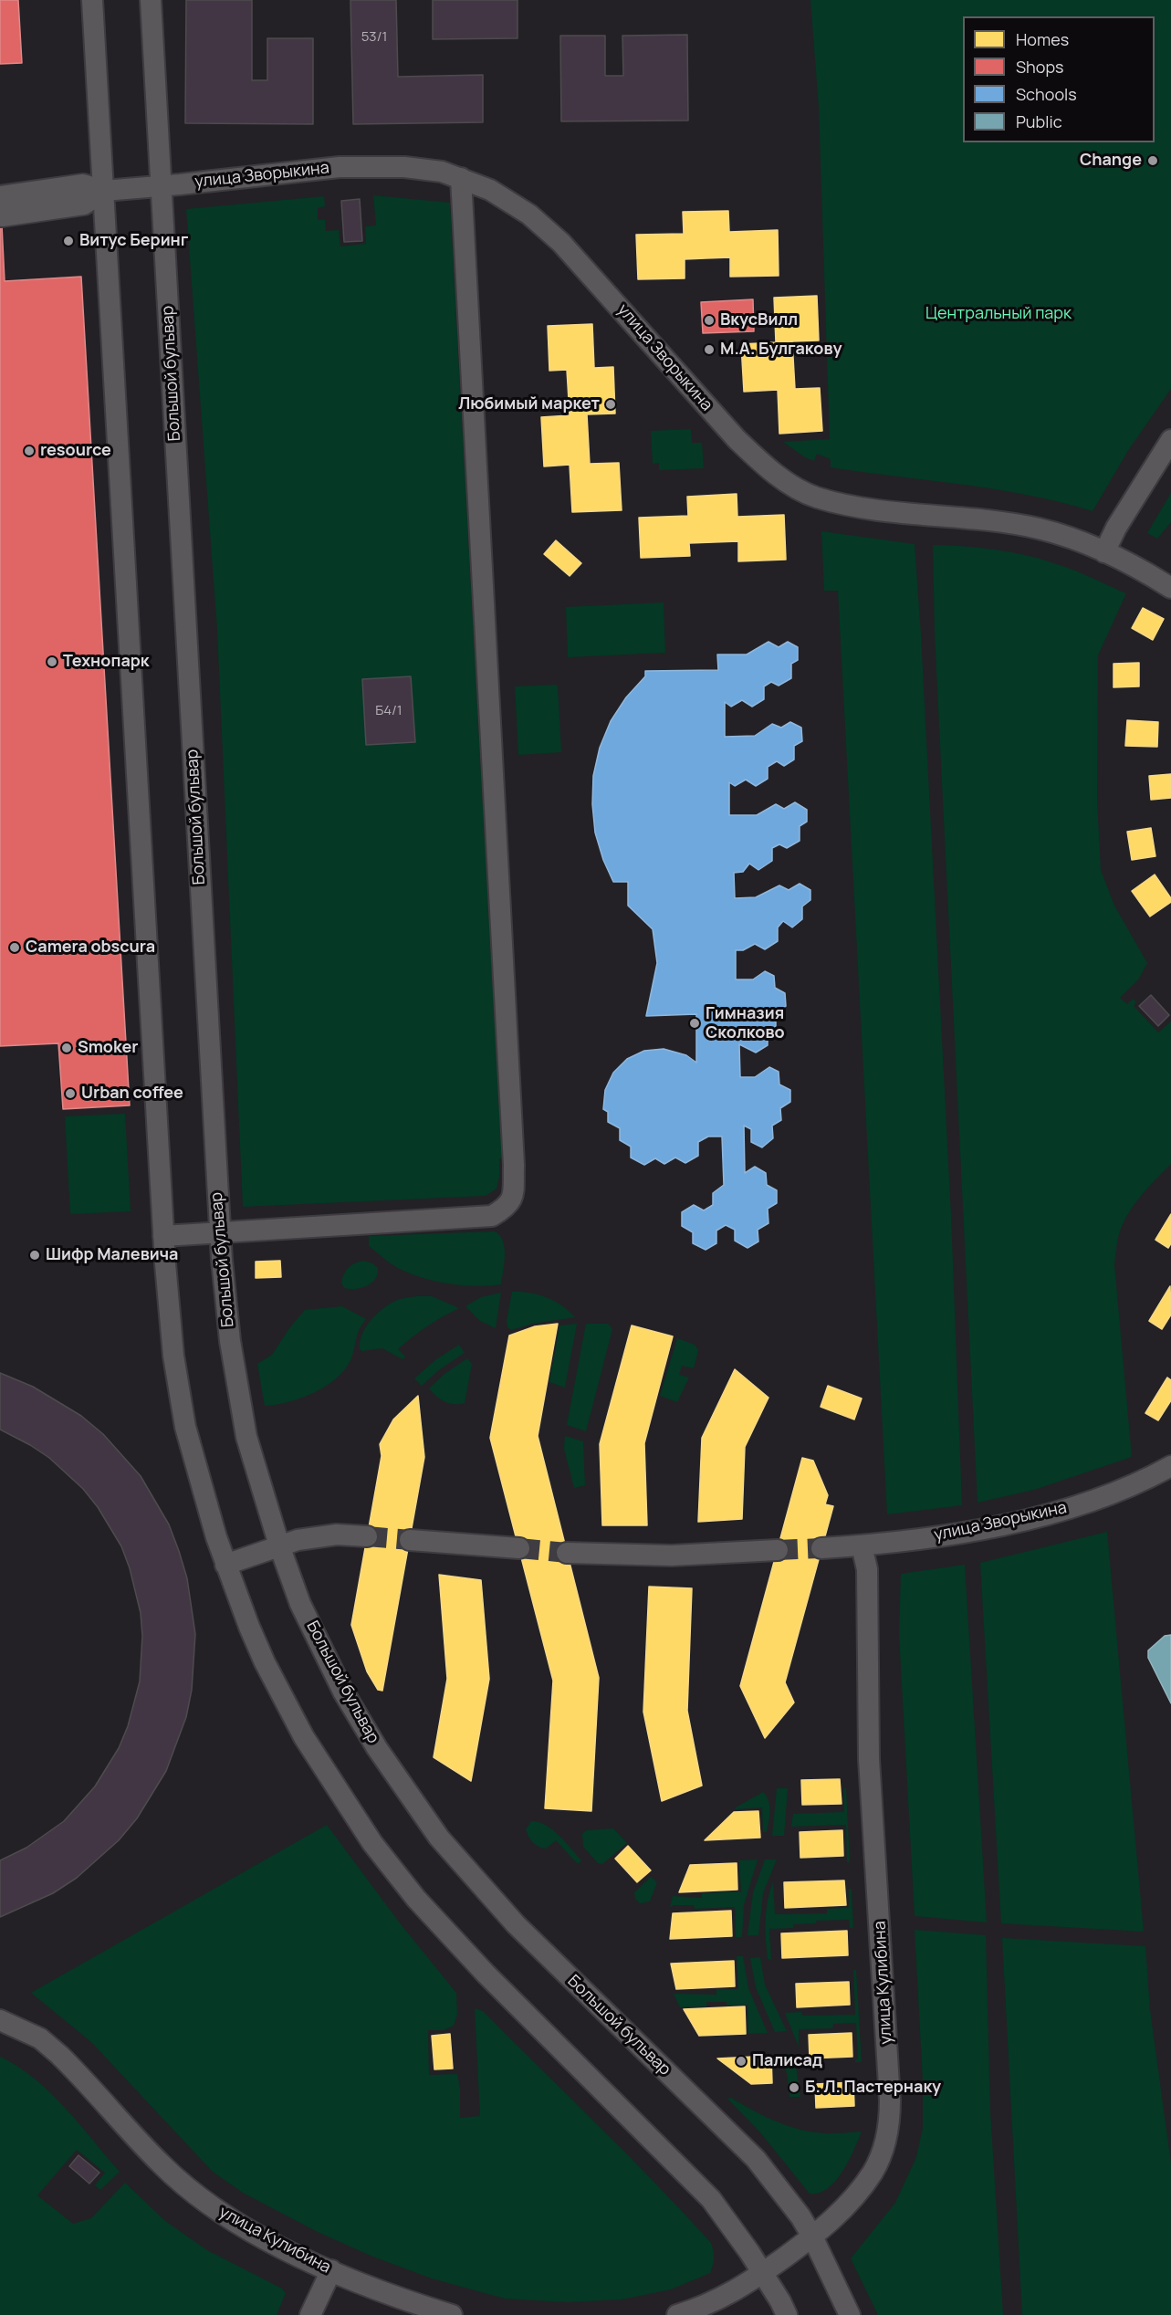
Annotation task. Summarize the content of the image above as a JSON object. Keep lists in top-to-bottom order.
{
  "streets": {
    "street": ["улица Зворыкина", "Большой бульвар", "улица Кулибина"]
  },
  "crossings": [
    ["улица Зворыкина", "Большой бульвар"],
    ["улица Зворыкина", "улица Кулибина"],
    ["Большой бульвар", "улица Кулибина"]
  ],
  "parks": ["Центральный парк"],
  "places": [
    "Change",
    "Витус Беринг",
    "ВкусВилл",
    "М.А. Булгакову",
    "Любимый маркет",
    "resource",
    "Технопарк",
    "Camera obscura",
    "Гимназия Сколково",
    "Smoker",
    "Urban coffee",
    "Шифр Малевича",
    "Палисад",
    "Б. Л. Пастернаку"
  ],
  "house_numbers": ["53/1", "Б4/1"],
  "legend": [
    "Homes",
    "Shops",
    "Schools",
    "Public"
  ]
}
